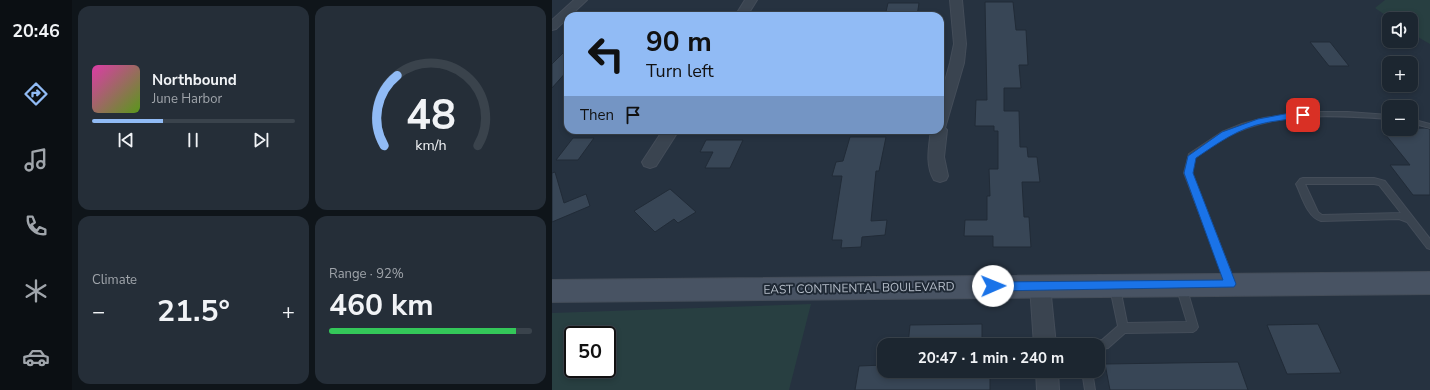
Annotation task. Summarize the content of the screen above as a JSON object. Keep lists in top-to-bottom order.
{
  "streets": {
    "main road": ["EAST CONTINENTAL BOULEVARD"]
  },
  "page": {
    "tabs": "20:46",
    "map_buttons": ["+", "−"],
    "turn": ["90 m", "Turn left"],
    "song": ["Northbound", "June Harbor"],
    "then": "Then",
    "tile": [
      "Climate",
      ["Range · 92%", "460 km"]
    ],
    "heat": ["−", "21.5°", "+"],
    "limit": "50",
    "trip": "20:47 · 1 min · 240 m",
    "gauge": ["48", "km/h"]
  }
}
